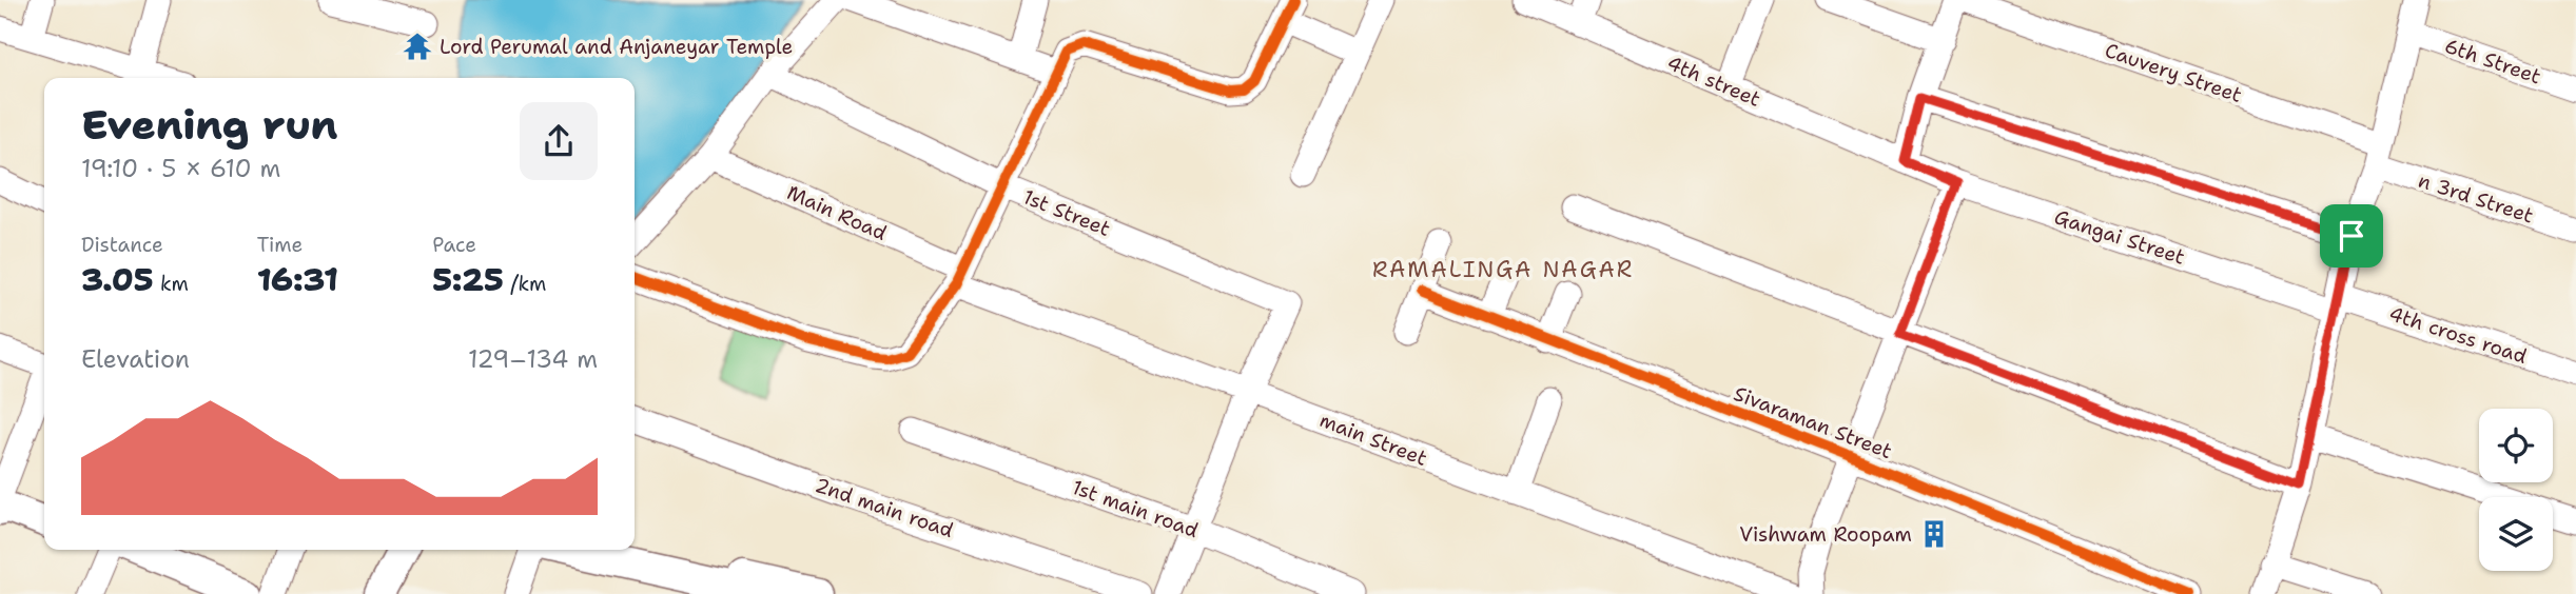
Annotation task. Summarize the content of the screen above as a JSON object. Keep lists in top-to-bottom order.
{
  "streets": {
    "street": [
      "6th Street",
      "Cauvery Street",
      "4th street",
      "n 3rd Street",
      "Main Road",
      "1st Street",
      "Gangai Street",
      "4th cross road",
      "Sivaraman Street",
      "main Street",
      "2nd main road",
      "1st main road"
    ]
  },
  "crossings": [
    ["Cauvery Street", "n 3rd Street"],
    ["4th street", "Gangai Street"],
    ["Main Road", "main Street"],
    ["1st Street", "main Street"],
    ["Gangai Street", "4th cross road"]
  ],
  "districts": ["RAMALINGA NAGAR"],
  "places": {
    "temple": ["Lord Perumal and Anjaneyar Temple"],
    "building": ["Vishwam Roopam"]
  },
  "page": {
    "heading": ["Evening run", "19:10 · 5 × 610 m"],
    "stats": [
      ["Distance", "3.05 km"],
      ["Time", "16:31"],
      ["Pace", "5:25 /km"]
    ],
    "chart": ["Elevation", "129–134 m"]
  }
}
